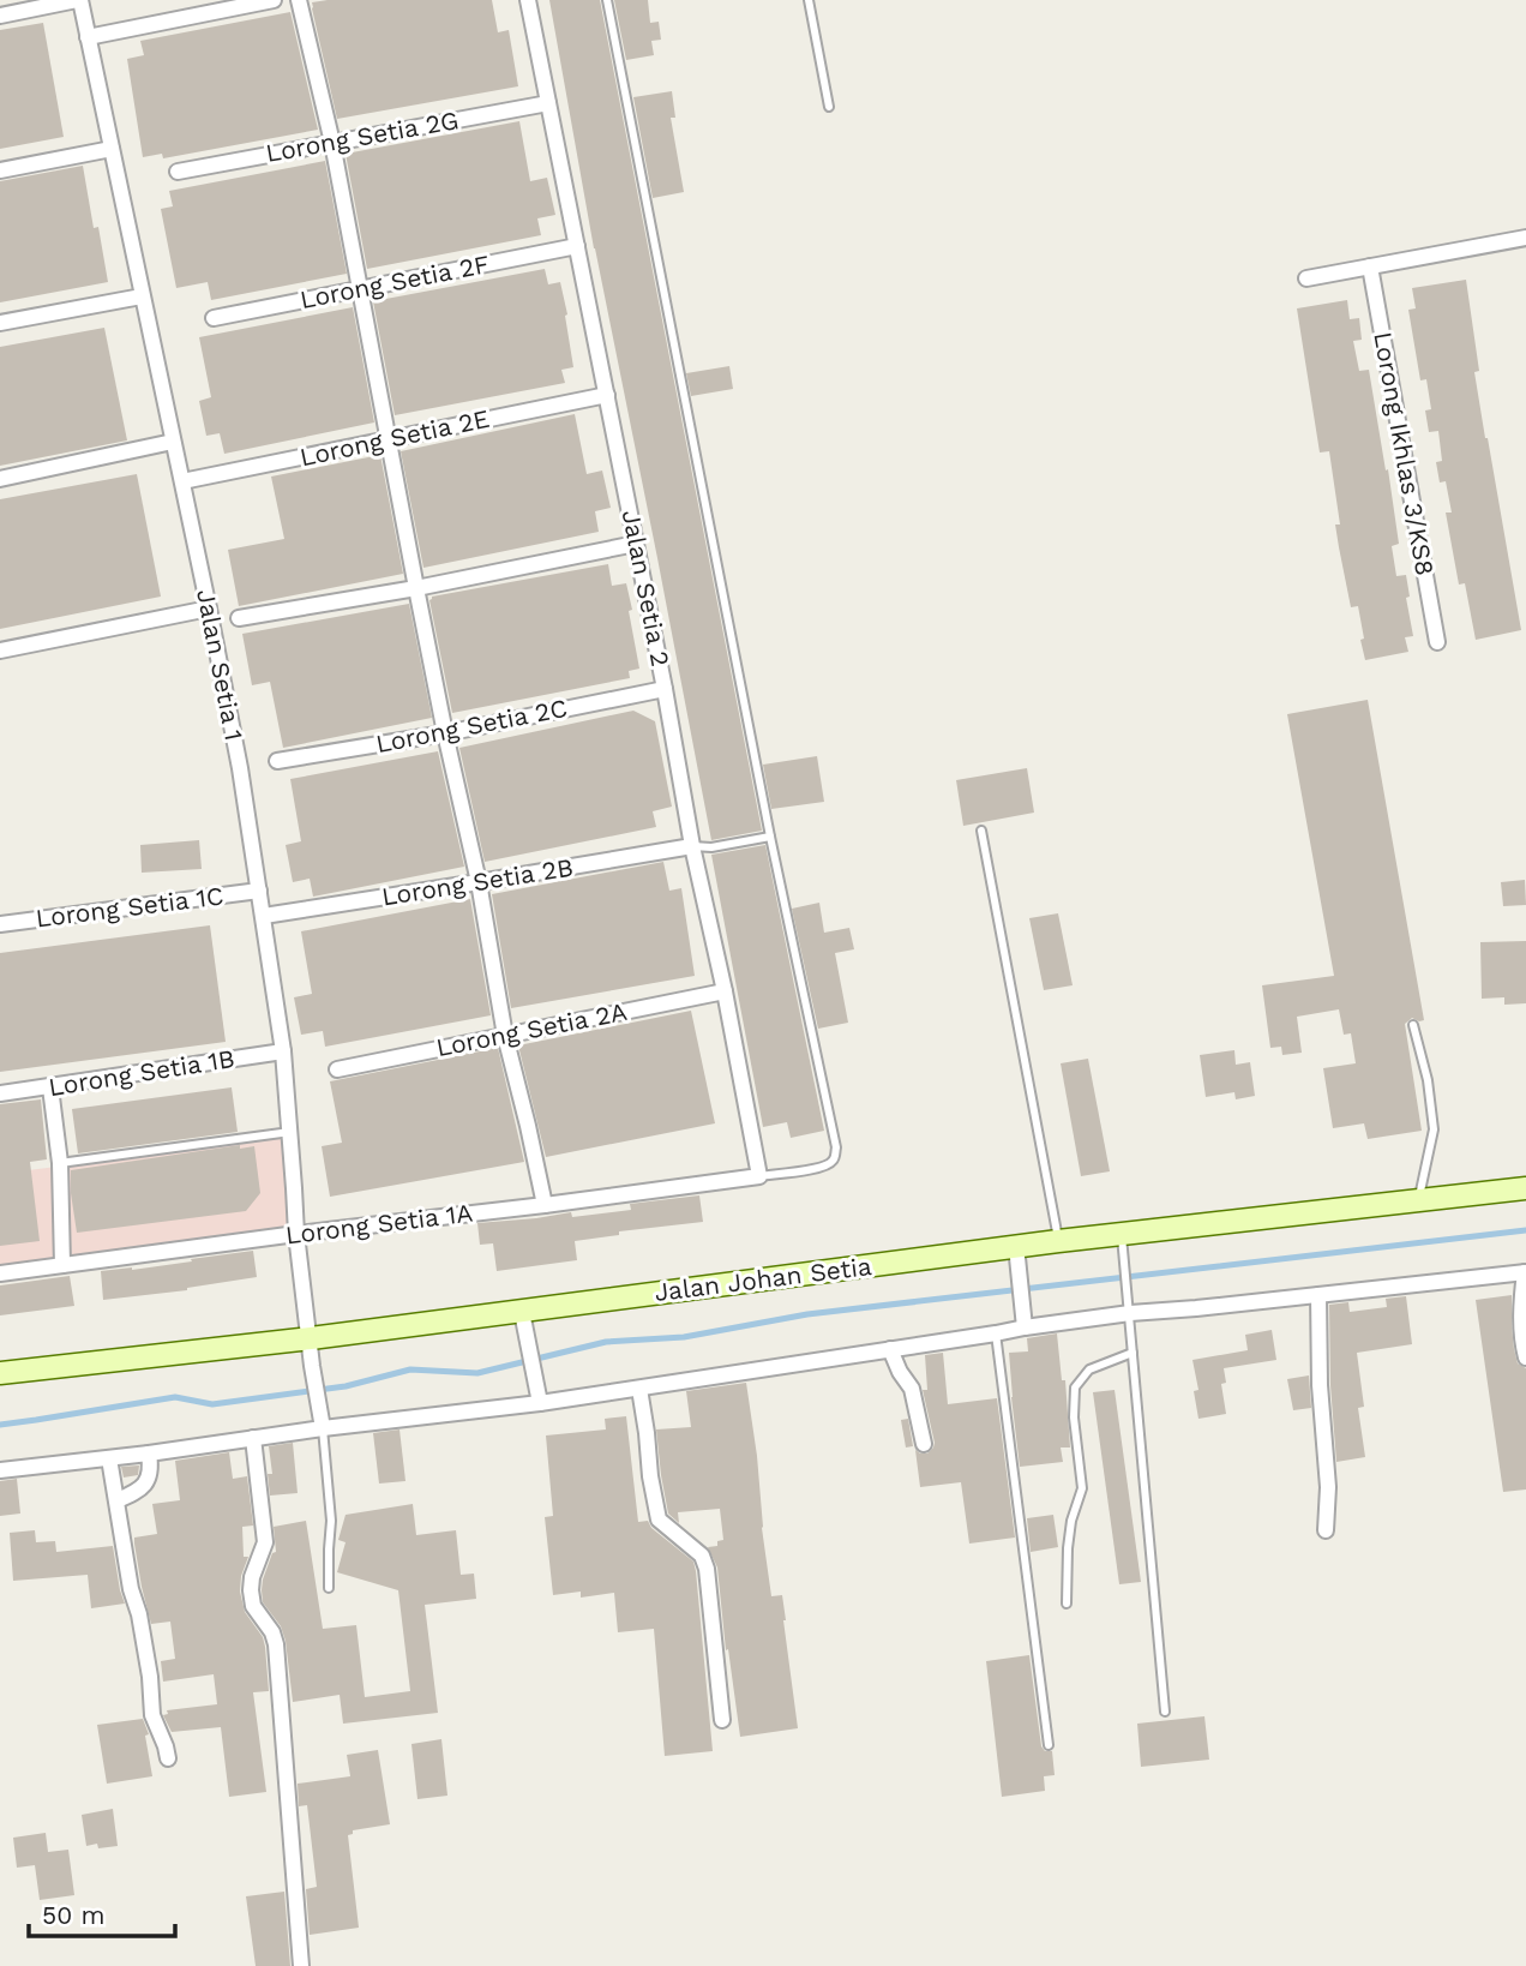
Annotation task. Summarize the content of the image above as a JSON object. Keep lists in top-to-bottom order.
{
  "streets": {
    "main road": ["Jalan Johan Setia"],
    "street": [
      "Lorong Setia 2G",
      "Lorong Setia 2F",
      "Lorong Setia 2E",
      "Lorong Ikhlas 3/KS8",
      "Jalan Setia 2",
      "Jalan Setia 1",
      "Lorong Setia 2C",
      "Lorong Setia 2B",
      "Lorong Setia 1C",
      "Lorong Setia 2A",
      "Lorong Setia 1B",
      "Lorong Setia 1A"
    ]
  },
  "crossings": [
    ["Lorong Setia 2G", "Jalan Setia 2"],
    ["Lorong Setia 2F", "Jalan Setia 2"],
    ["Lorong Setia 2E", "Jalan Setia 2"],
    ["Lorong Setia 2E", "Jalan Setia 1"],
    ["Jalan Setia 2", "Lorong Setia 2C"],
    ["Jalan Setia 2", "Lorong Setia 2B"],
    ["Jalan Setia 2", "Lorong Setia 2A"],
    ["Jalan Setia 2", "Lorong Setia 1A"],
    ["Jalan Setia 1", "Lorong Setia 2B"],
    ["Jalan Setia 1", "Lorong Setia 1C"],
    ["Jalan Setia 1", "Lorong Setia 1B"],
    ["Jalan Setia 1", "Lorong Setia 1A"],
    ["Jalan Setia 1", "Jalan Johan Setia"]
  ],
  "scale_bar": "50 m"
}
